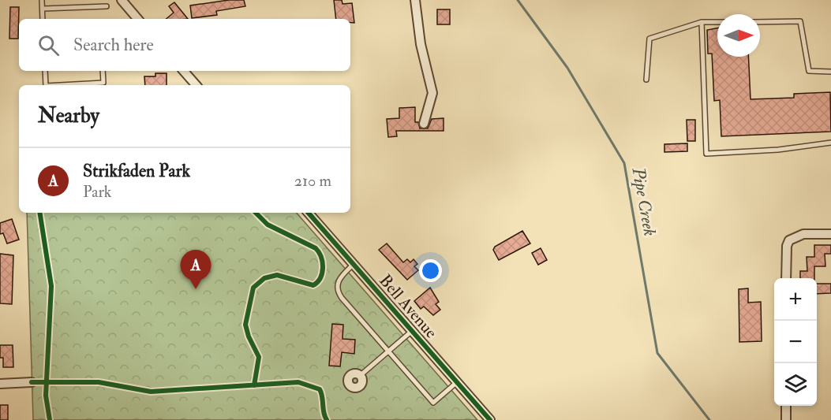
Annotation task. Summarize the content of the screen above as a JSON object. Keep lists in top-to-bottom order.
{
  "streets": {
    "street": ["Bell Avenue"]
  },
  "water": ["Pipe Creek"],
  "north": "right",
  "page": {
    "search": "Search here",
    "heading": "Nearby",
    "list": [
      {
        "mark": "A",
        "name": "Strikfaden Park",
        "note": "Park",
        "value": "210 m"
      }
    ],
    "pins": "A",
    "map_buttons": ["+", "−"]
  }
}
